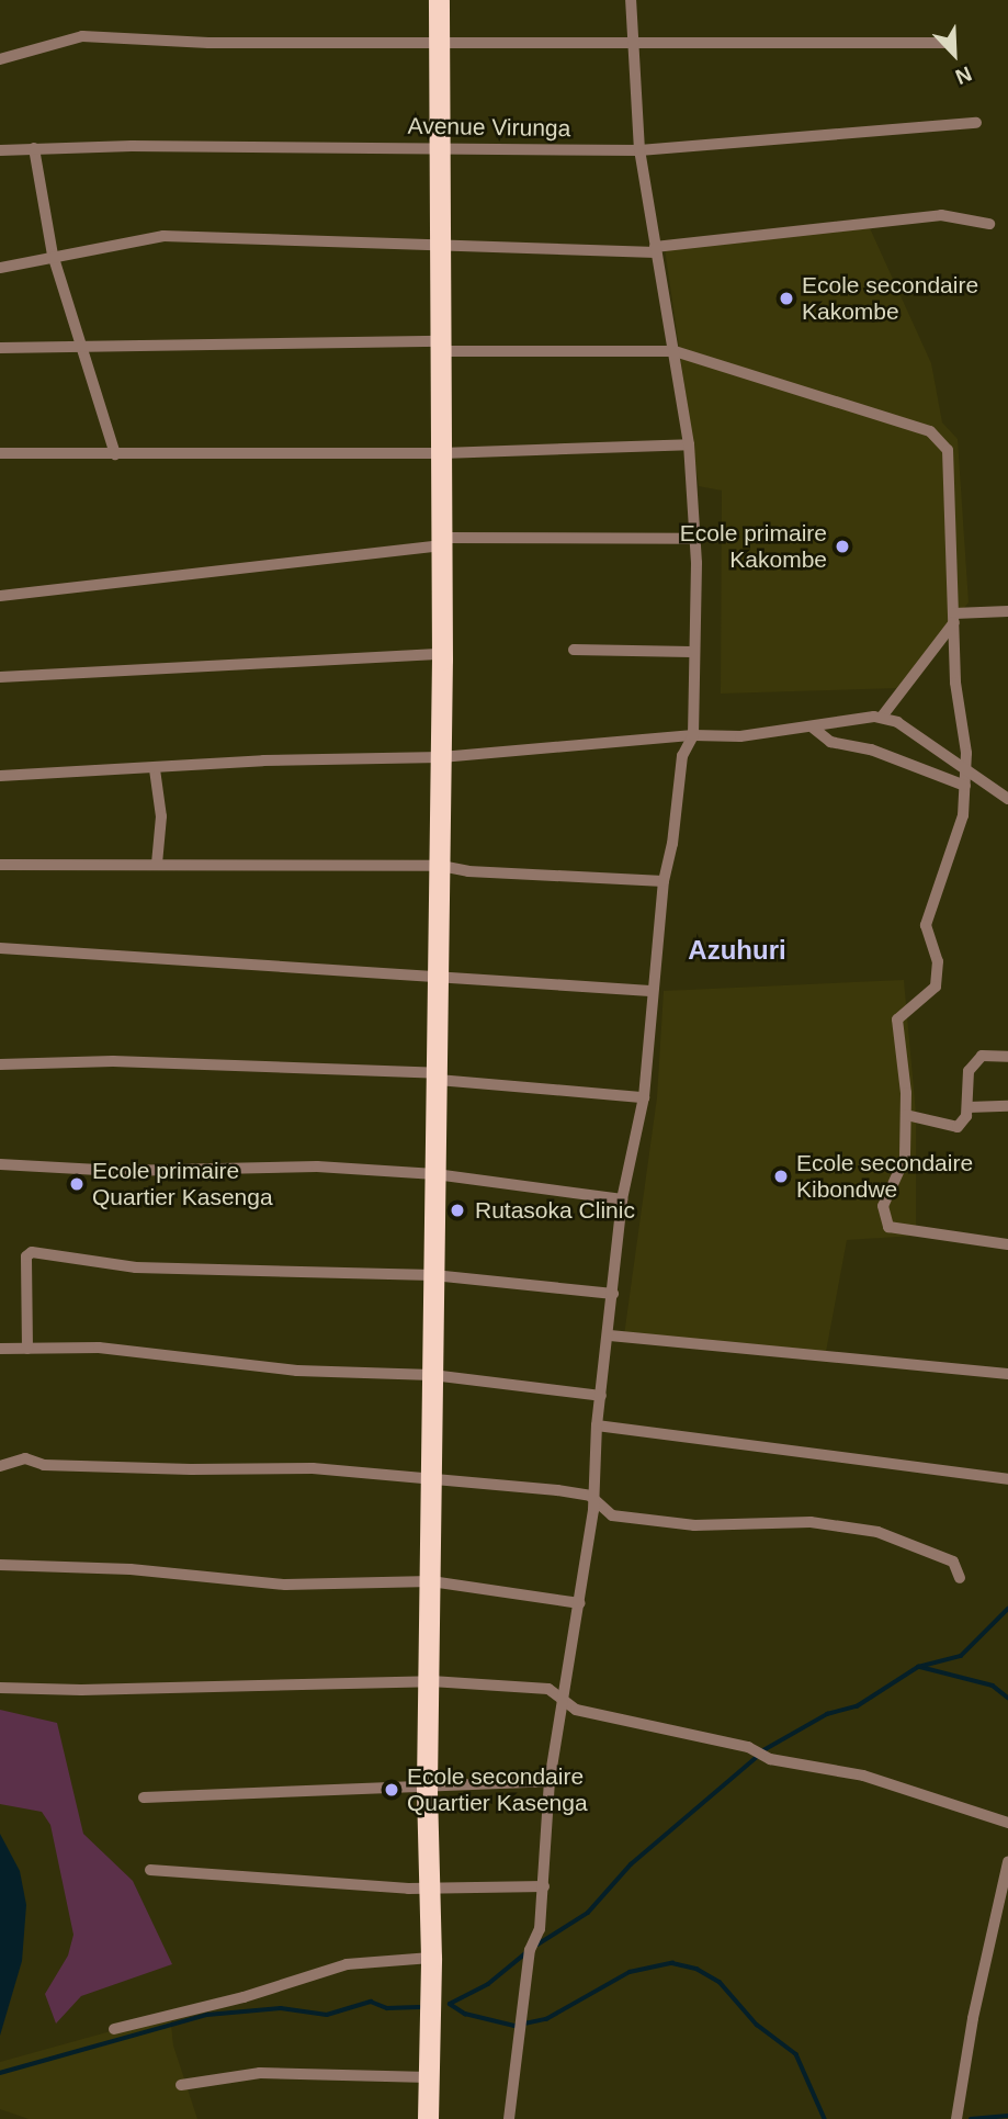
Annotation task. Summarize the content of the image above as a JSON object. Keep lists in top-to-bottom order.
{
  "streets": {
    "street": ["Avenue Virunga"]
  },
  "districts": ["Azuhuri"],
  "places": [
    "Ecole secondaire Kakombe",
    "Ecole primaire Kakombe",
    "Ecole secondaire Kibondwe",
    "Ecole primaire Quartier Kasenga",
    "Rutasoka Clinic",
    "Ecole secondaire Quartier Kasenga"
  ],
  "north": "bottom right"
}
